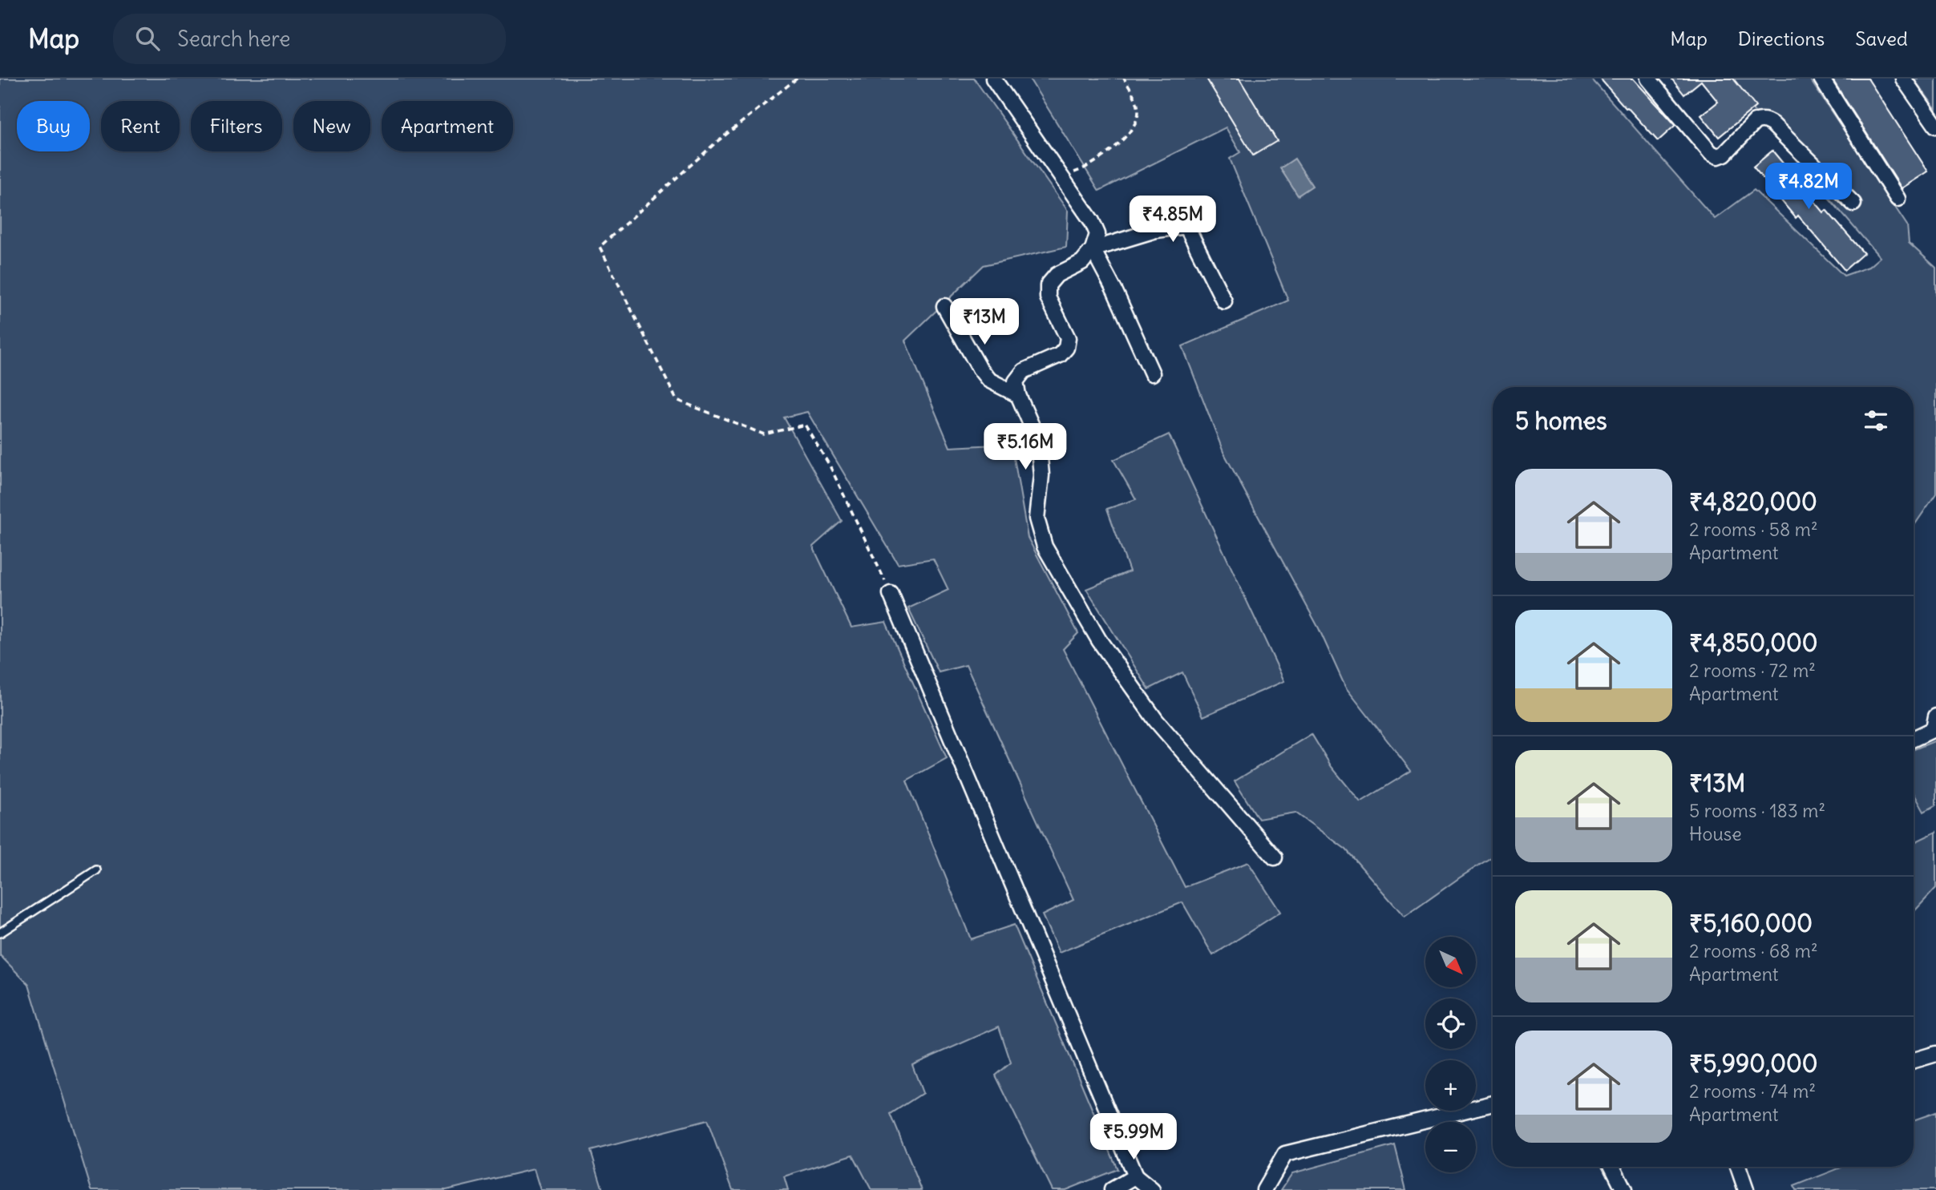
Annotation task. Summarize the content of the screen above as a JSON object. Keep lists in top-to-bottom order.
{
  "north": "bottom right",
  "page": {
    "header": "Map",
    "search": "Search here",
    "nav": ["Map", "Directions", "Saved"],
    "chip": [
      "Buy",
      "Rent",
      "Filters",
      "New",
      "Apartment"
    ],
    "price": [
      "₹4.82M",
      "₹4.85M",
      "₹13M",
      "₹5.16M",
      "₹5.99M"
    ],
    "heading": "5 homes",
    "list": [
      {
        "name": "₹4,820,000",
        "note": "2 rooms · 58 m² · Apartment"
      },
      {
        "name": "₹4,850,000",
        "note": "2 rooms · 72 m² · Apartment"
      },
      {
        "name": "₹13M",
        "note": "5 rooms · 183 m² · House"
      },
      {
        "name": "₹5,160,000",
        "note": "2 rooms · 68 m² · Apartment"
      },
      {
        "name": "₹5,990,000",
        "note": "2 rooms · 74 m² · Apartment"
      }
    ],
    "map_buttons": ["+", "−"]
  }
}
